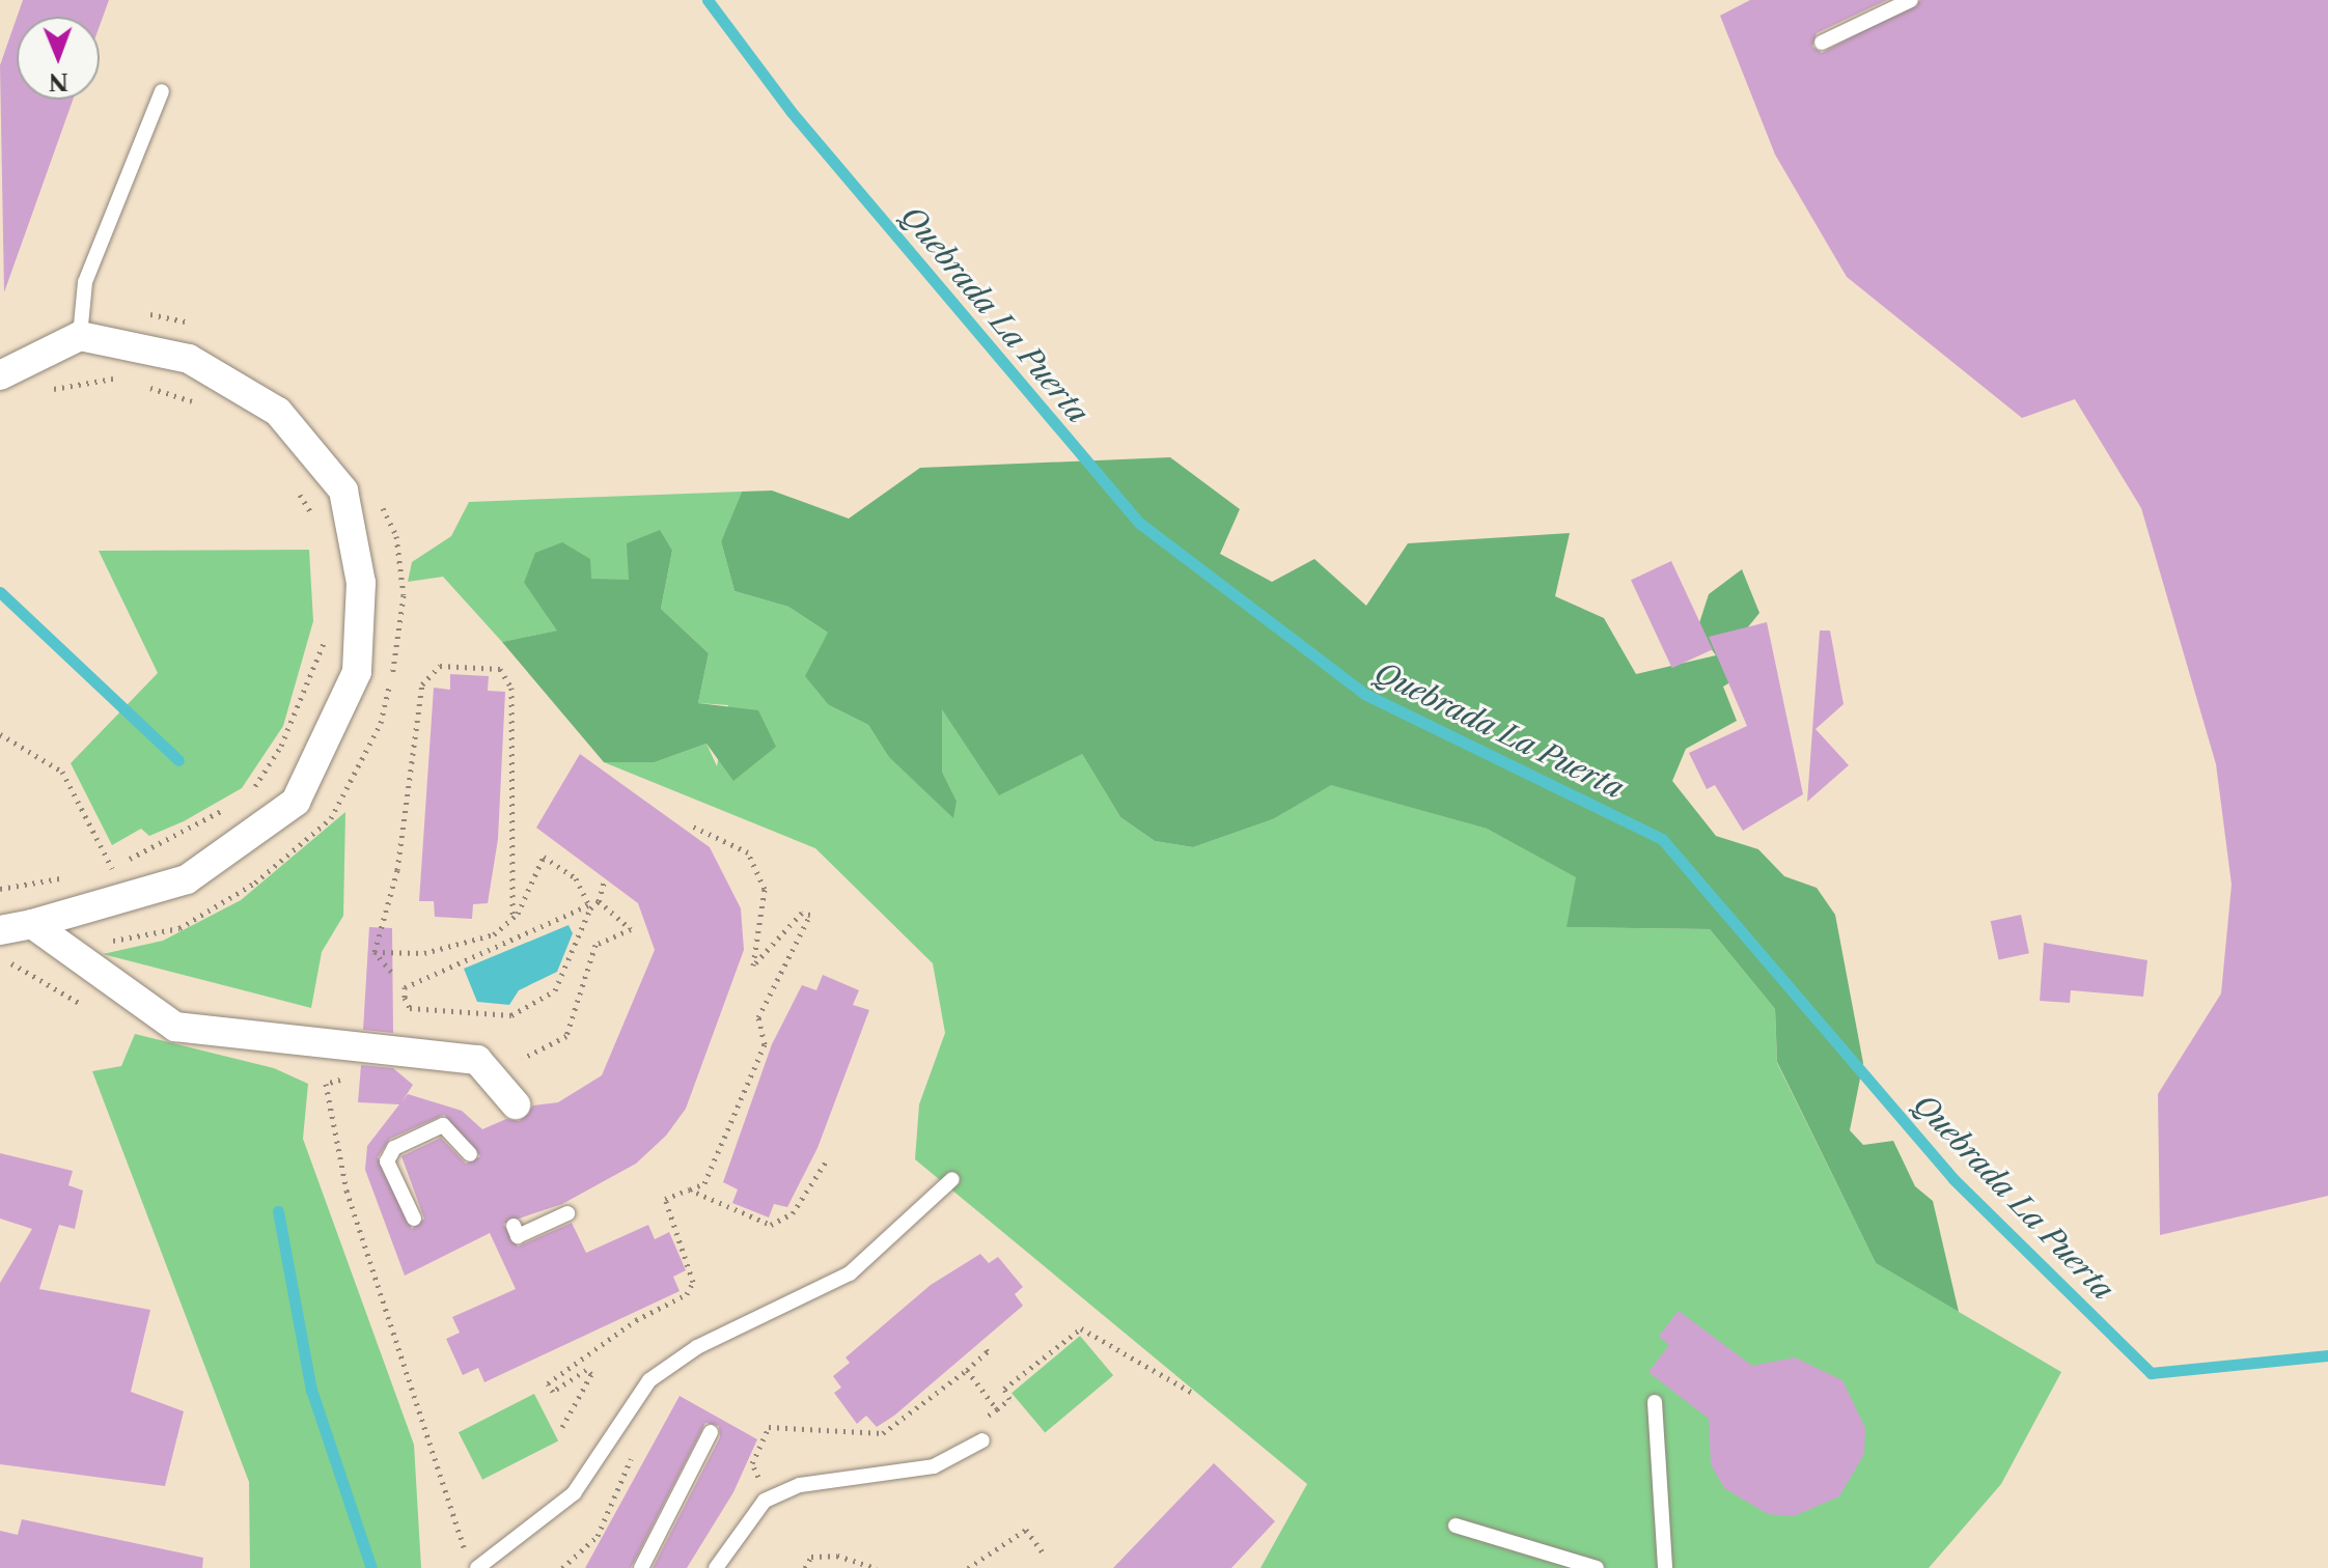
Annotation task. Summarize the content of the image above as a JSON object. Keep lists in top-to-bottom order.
{
  "water": ["Quebrada La Puerta"],
  "north": "bottom"
}
